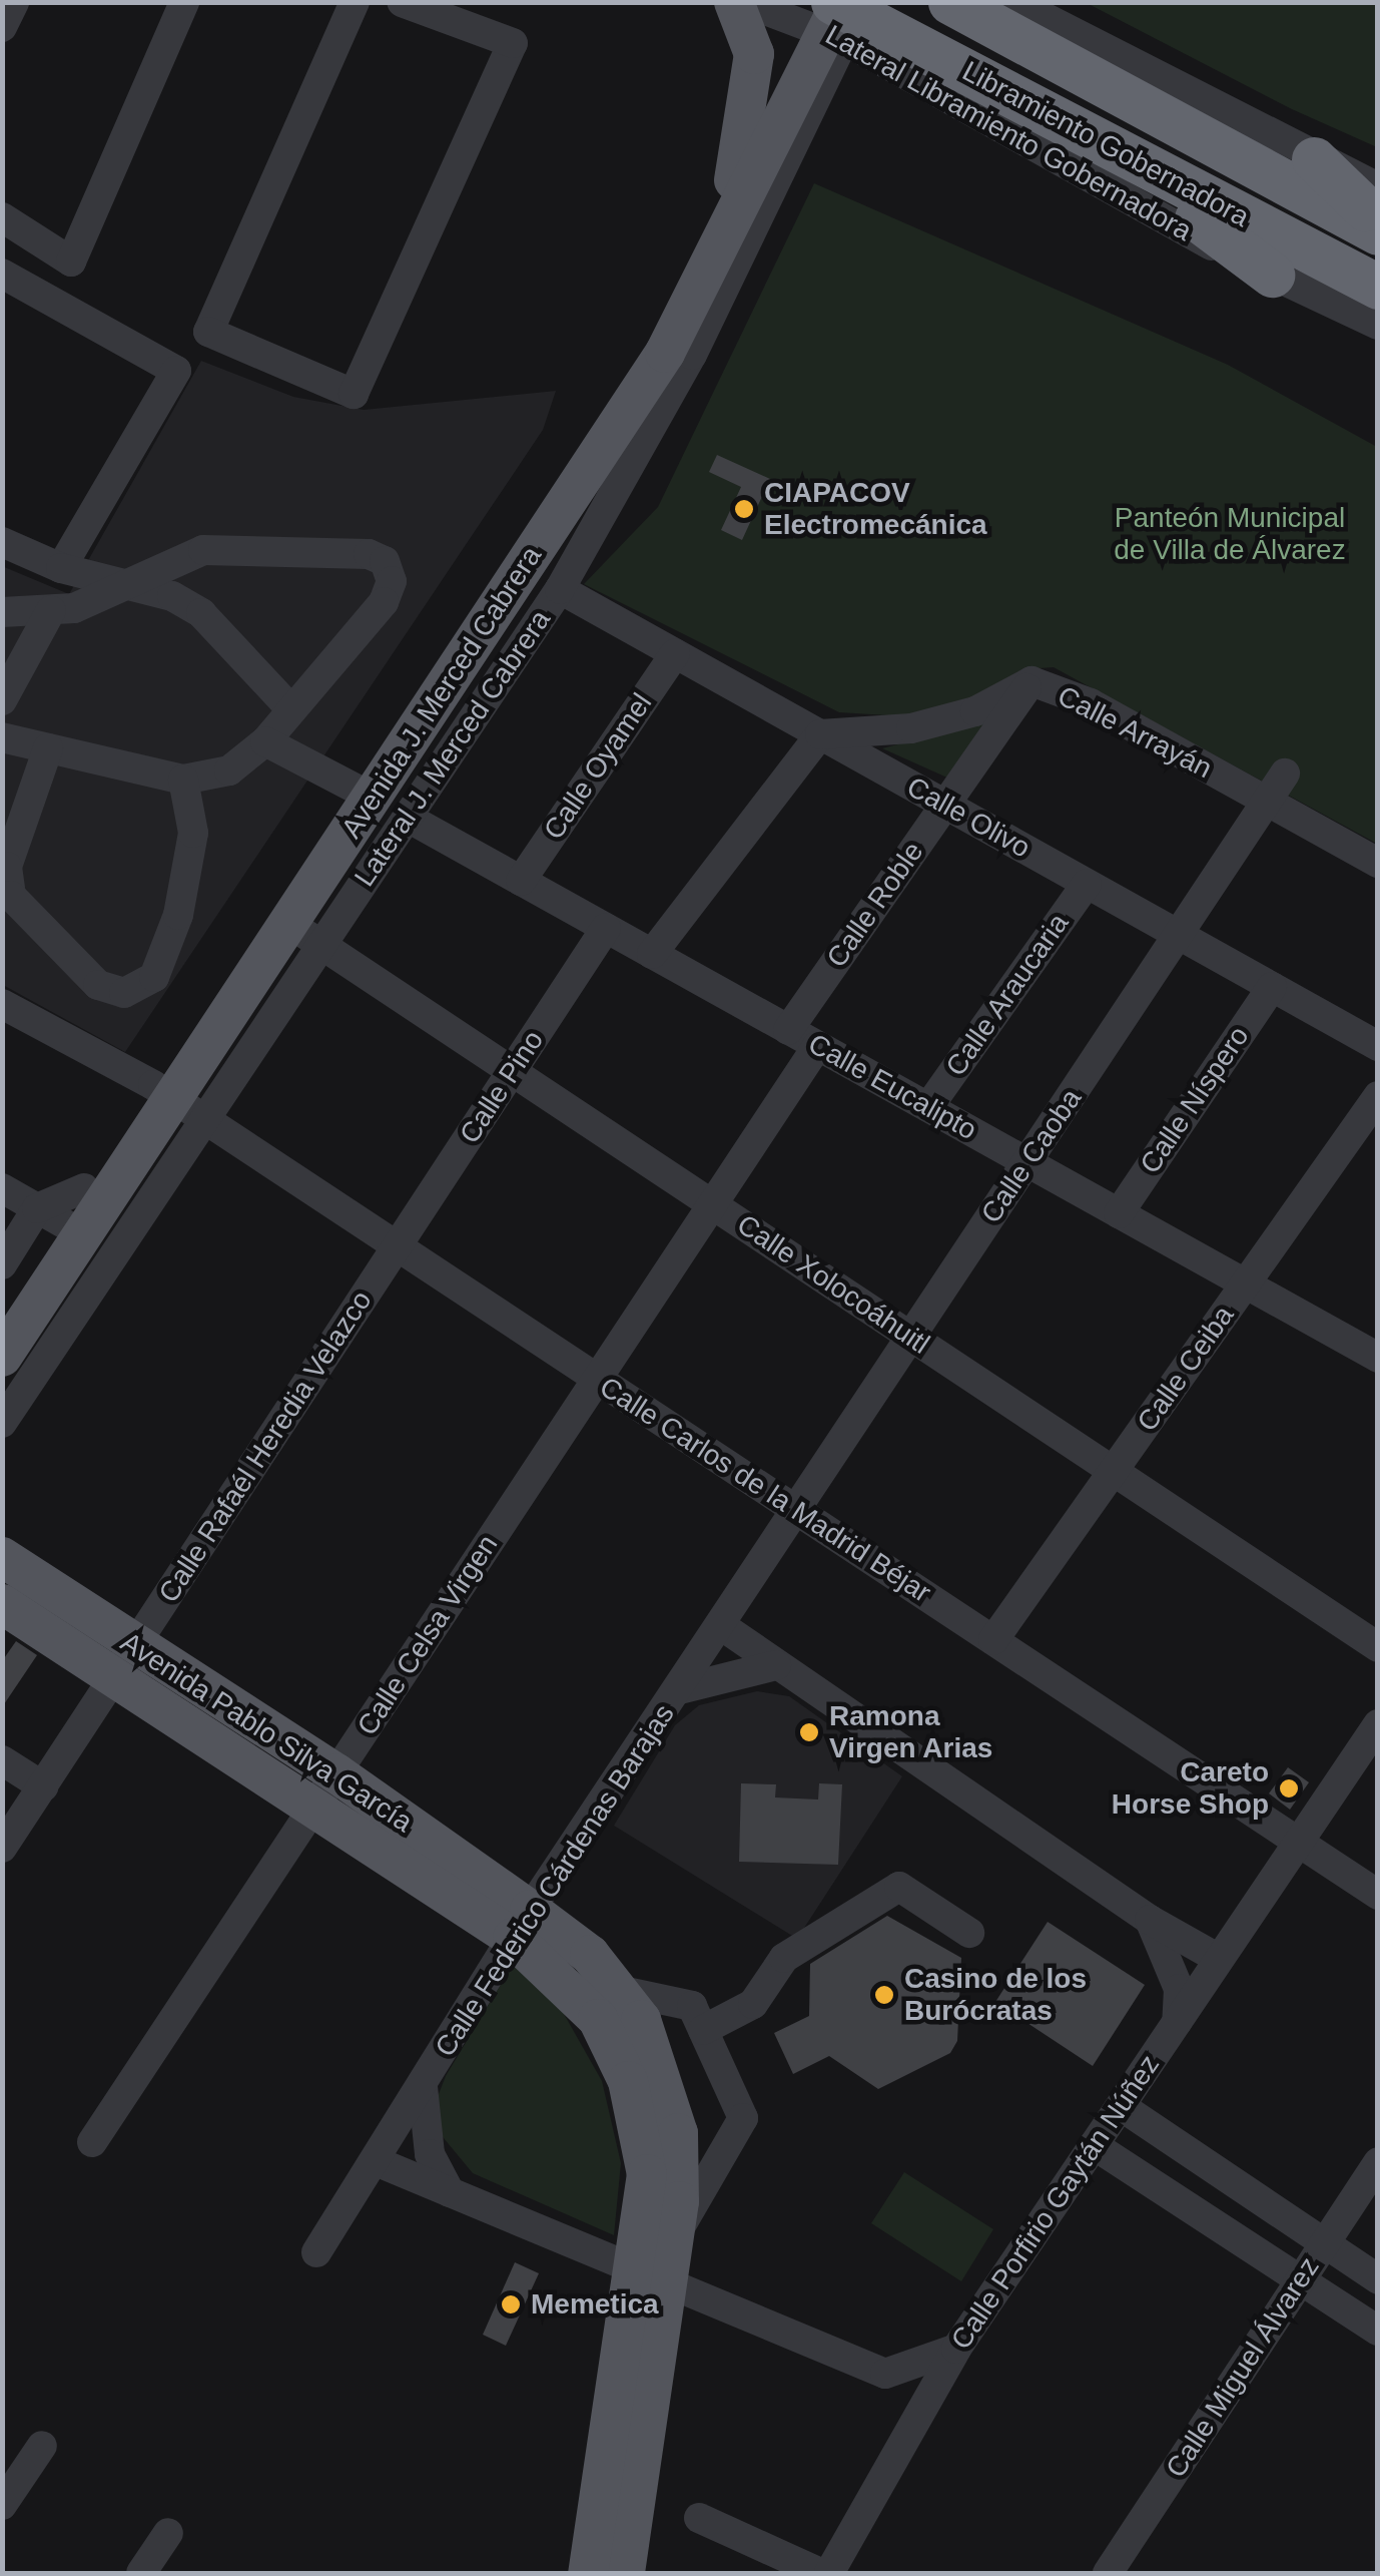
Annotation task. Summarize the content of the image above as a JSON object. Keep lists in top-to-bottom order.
{
  "streets": {
    "highway": ["Libramiento Gobernadora"],
    "main road": ["Avenida J. Merced Cabrera", "Avenida Pablo Silva García"],
    "street": [
      "Lateral Libramiento Gobernadora",
      "Calle Arrayán",
      "Lateral J. Merced Cabrera",
      "Calle Oyamel",
      "Calle Olivo",
      "Calle Roble",
      "Calle Araucaria",
      "Calle Pino",
      "Calle Eucalipto",
      "Calle Níspero",
      "Calle Caoba",
      "Calle Xolocoáhuitl",
      "Calle Ceiba",
      "Calle Rafaél Heredia Velazco",
      "Calle Carlos de la Madrid Béjar",
      "Calle Celsa Virgen",
      "Calle Federico Cárdenas Barajas",
      "Calle Porfirio Gaytán Núñez",
      "Calle Miguel Álvarez"
    ]
  },
  "crossings": [
    ["Lateral Libramiento Gobernadora", "Libramiento Gobernadora"],
    ["Lateral Libramiento Gobernadora", "Avenida J. Merced Cabrera"],
    ["Lateral Libramiento Gobernadora", "Lateral J. Merced Cabrera"],
    ["Libramiento Gobernadora", "Avenida J. Merced Cabrera"],
    ["Libramiento Gobernadora", "Lateral J. Merced Cabrera"],
    ["Avenida J. Merced Cabrera", "Lateral J. Merced Cabrera"],
    ["Avenida J. Merced Cabrera", "Calle Xolocoáhuitl"],
    ["Avenida J. Merced Cabrera", "Calle Carlos de la Madrid Béjar"],
    ["Calle Arrayán", "Calle Olivo"],
    ["Calle Arrayán", "Calle Roble"],
    ["Calle Arrayán", "Calle Caoba"],
    ["Lateral J. Merced Cabrera", "Calle Olivo"],
    ["Lateral J. Merced Cabrera", "Calle Eucalipto"],
    ["Lateral J. Merced Cabrera", "Calle Xolocoáhuitl"],
    ["Calle Oyamel", "Calle Olivo"],
    ["Calle Oyamel", "Calle Eucalipto"],
    ["Calle Olivo", "Calle Roble"],
    ["Calle Olivo", "Calle Araucaria"],
    ["Calle Olivo", "Calle Níspero"],
    ["Calle Olivo", "Calle Caoba"],
    ["Calle Roble", "Calle Eucalipto"],
    ["Calle Araucaria", "Calle Eucalipto"],
    ["Calle Pino", "Calle Eucalipto"],
    ["Calle Pino", "Calle Xolocoáhuitl"],
    ["Calle Pino", "Calle Rafaél Heredia Velazco"],
    ["Calle Pino", "Calle Carlos de la Madrid Béjar"],
    ["Calle Eucalipto", "Calle Níspero"],
    ["Calle Eucalipto", "Calle Caoba"],
    ["Calle Eucalipto", "Calle Ceiba"],
    ["Calle Caoba", "Calle Xolocoáhuitl"],
    ["Calle Caoba", "Calle Carlos de la Madrid Béjar"],
    ["Calle Caoba", "Calle Federico Cárdenas Barajas"],
    ["Calle Xolocoáhuitl", "Calle Ceiba"],
    ["Calle Ceiba", "Calle Carlos de la Madrid Béjar"],
    ["Calle Rafaél Heredia Velazco", "Calle Carlos de la Madrid Béjar"],
    ["Calle Rafaél Heredia Velazco", "Avenida Pablo Silva García"],
    ["Calle Carlos de la Madrid Béjar", "Calle Celsa Virgen"],
    ["Calle Carlos de la Madrid Béjar", "Calle Federico Cárdenas Barajas"],
    ["Calle Carlos de la Madrid Béjar", "Calle Porfirio Gaytán Núñez"],
    ["Calle Celsa Virgen", "Avenida Pablo Silva García"],
    ["Avenida Pablo Silva García", "Calle Federico Cárdenas Barajas"]
  ],
  "parks": ["Panteón Municipal de Villa de Álvarez"],
  "places": [
    "CIAPACOV Electromecánica",
    "Ramona Virgen Arias",
    "Careto Horse Shop",
    "Casino de los Burócratas",
    "Memetica"
  ]
}
